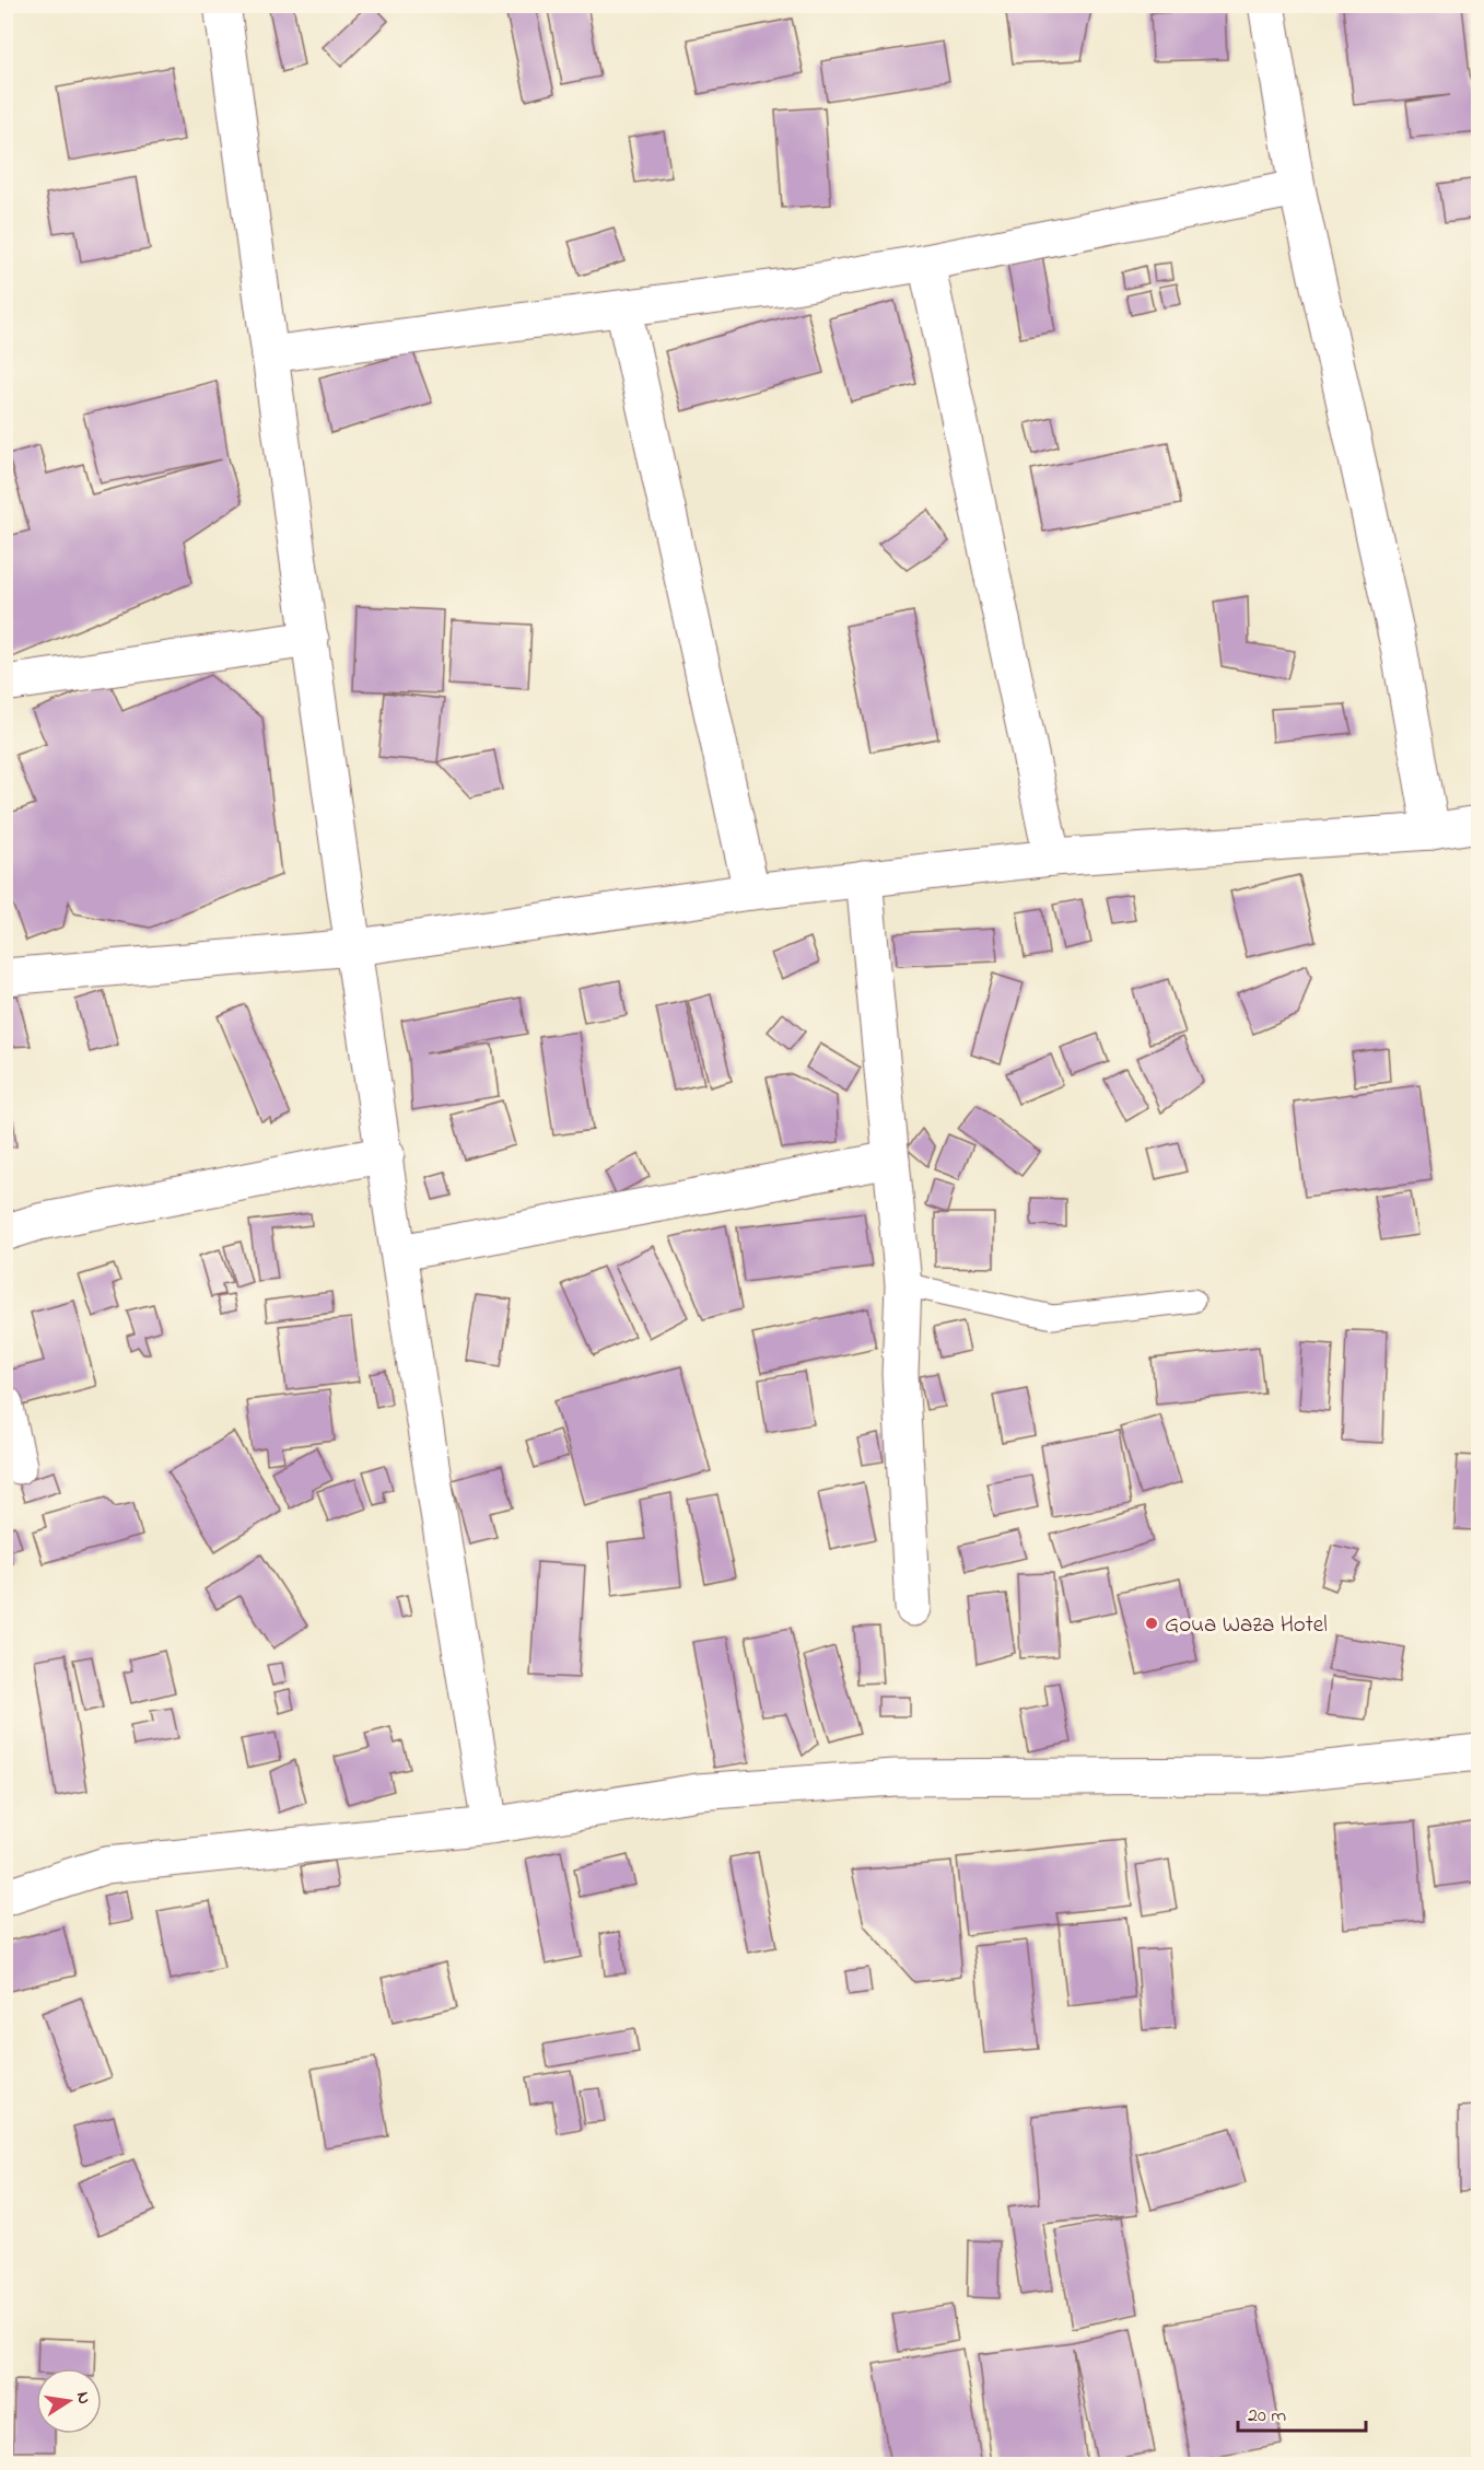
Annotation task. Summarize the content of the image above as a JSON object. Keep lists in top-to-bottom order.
{
  "places": ["Goua Waza Hotel"],
  "scale_bar": "20 m",
  "north": "right"
}
